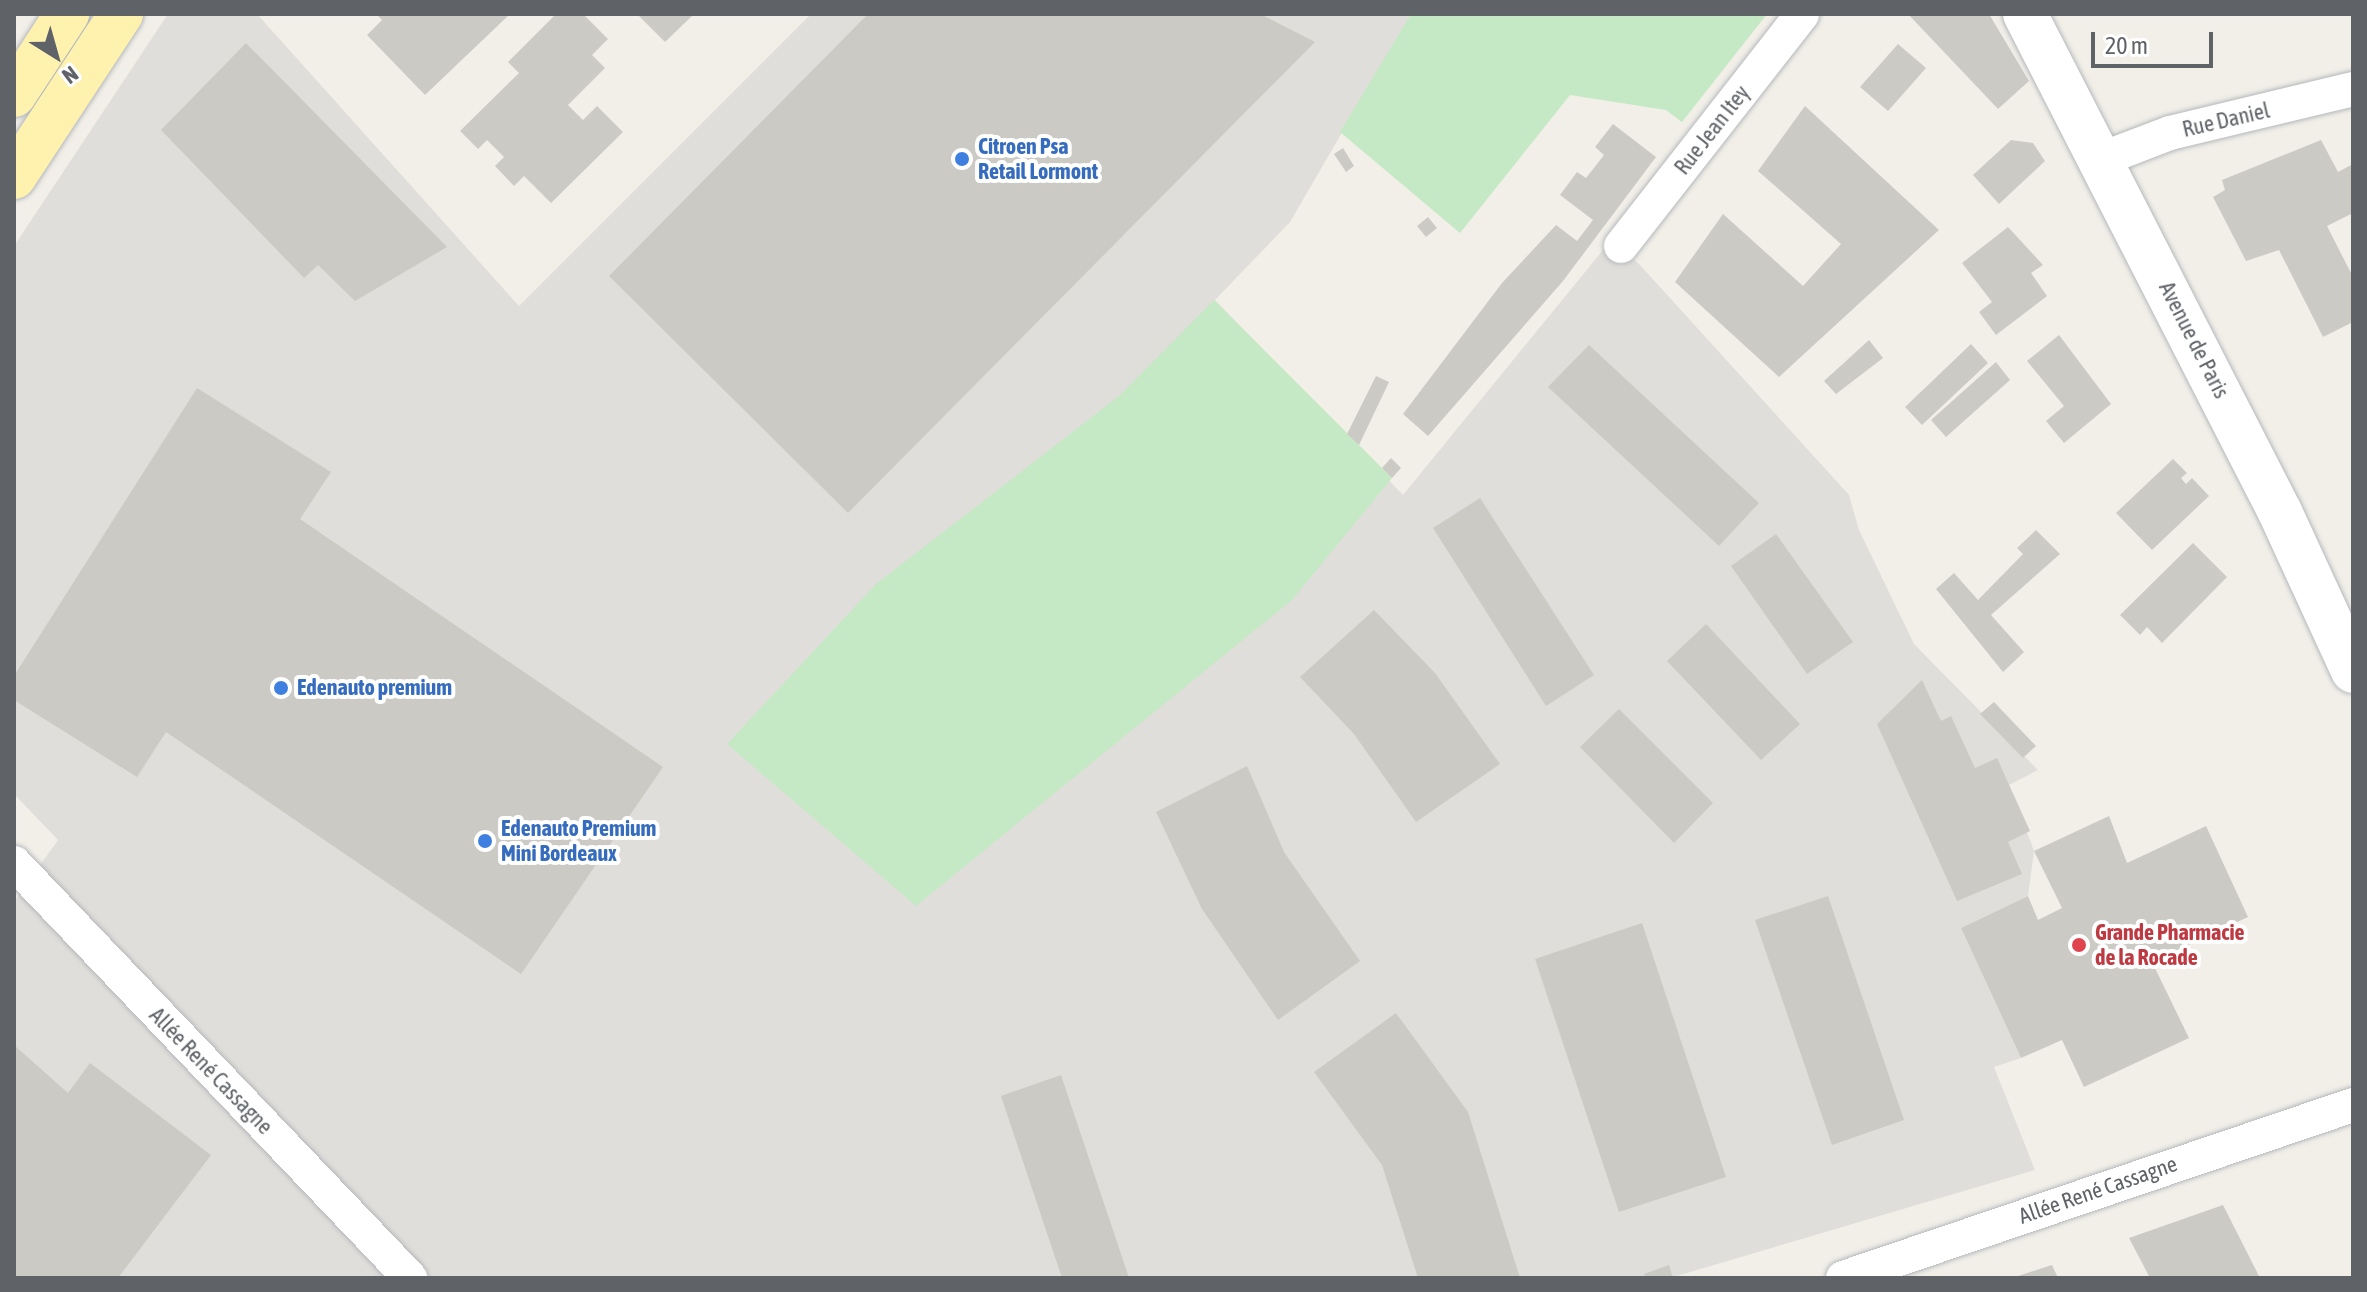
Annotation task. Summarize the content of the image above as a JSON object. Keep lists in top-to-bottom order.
{
  "streets": {
    "main road": ["Avenue de Paris"],
    "street": ["Rue Daniel", "Rue Jean Itey", "Allée René Cassagne"]
  },
  "crossings": [
    ["Rue Daniel", "Avenue de Paris"]
  ],
  "places": [
    "Citroen Psa Retail Lormont",
    "Edenauto premium",
    "Edenauto Premium Mini Bordeaux",
    "Grande Pharmacie de la Rocade"
  ],
  "scale_bar": "20 m",
  "north": "bottom right"
}
